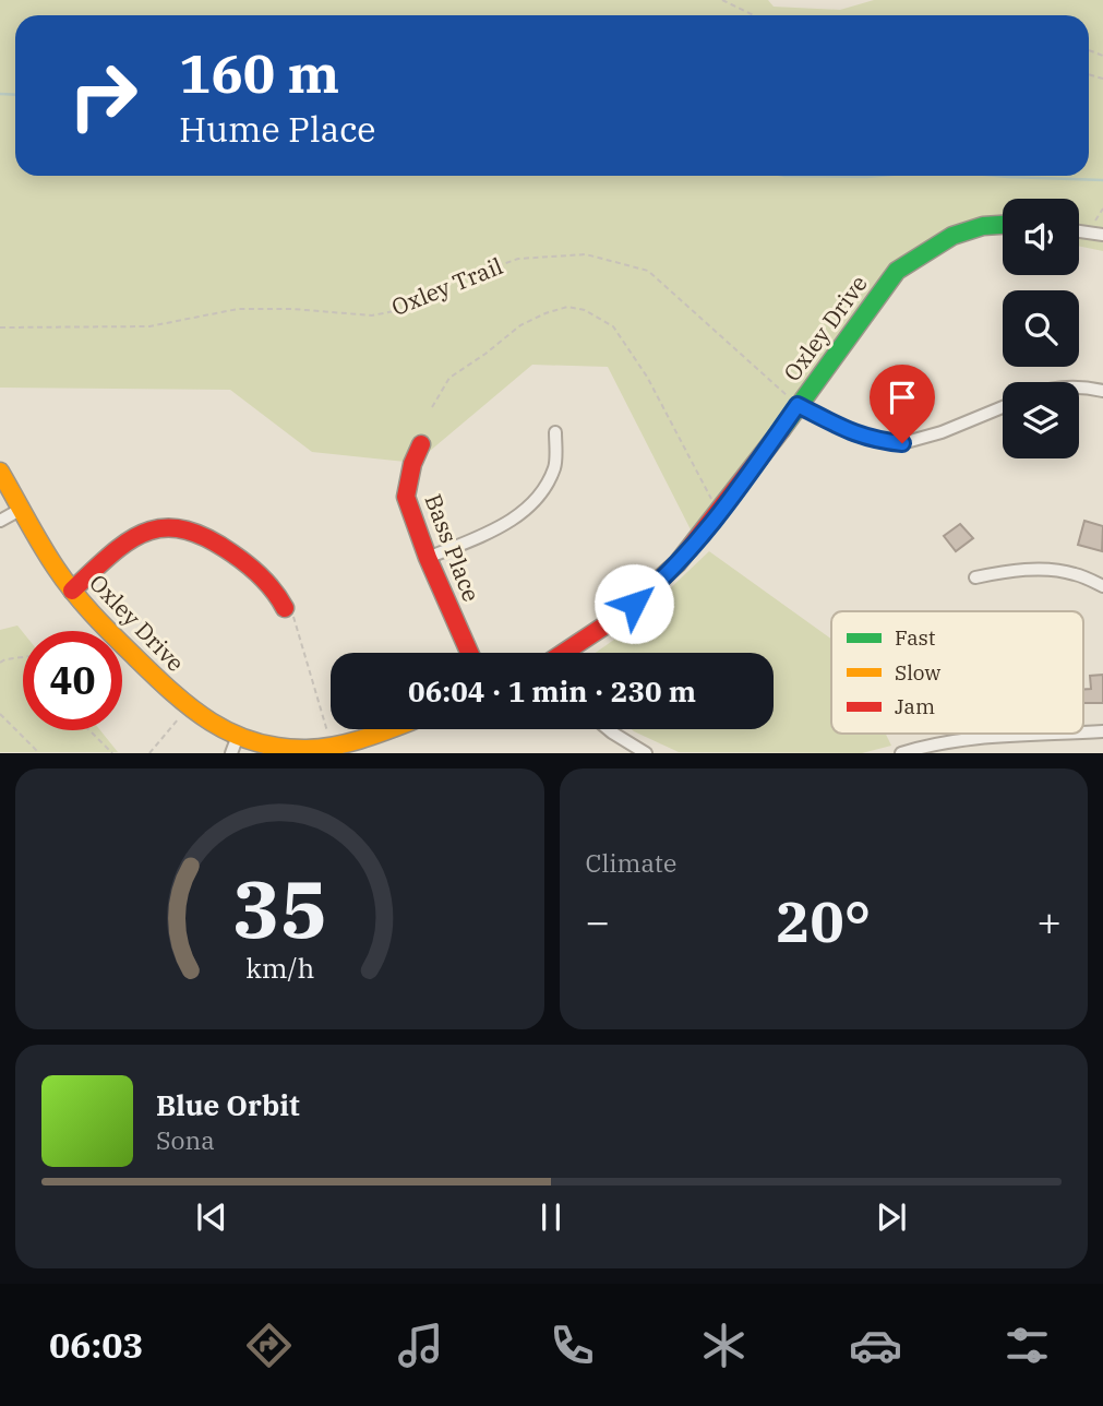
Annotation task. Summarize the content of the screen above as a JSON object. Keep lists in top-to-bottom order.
{
  "streets": {
    "street": ["Oxley Drive", "Bass Place"],
    "path": ["Oxley Trail"]
  },
  "crossings": [
    ["Oxley Trail", "Oxley Drive"]
  ],
  "legend": ["Fast", "Slow", "Jam"],
  "page": {
    "turn": ["160 m", "Hume Place"],
    "limit": "40",
    "trip": "06:04 · 1 min · 230 m",
    "tile": "Climate",
    "heat": ["−", "20°", "+"],
    "song": ["Blue Orbit", "Sona"],
    "tabs": "06:03",
    "gauge": ["35", "km/h"]
  }
}
